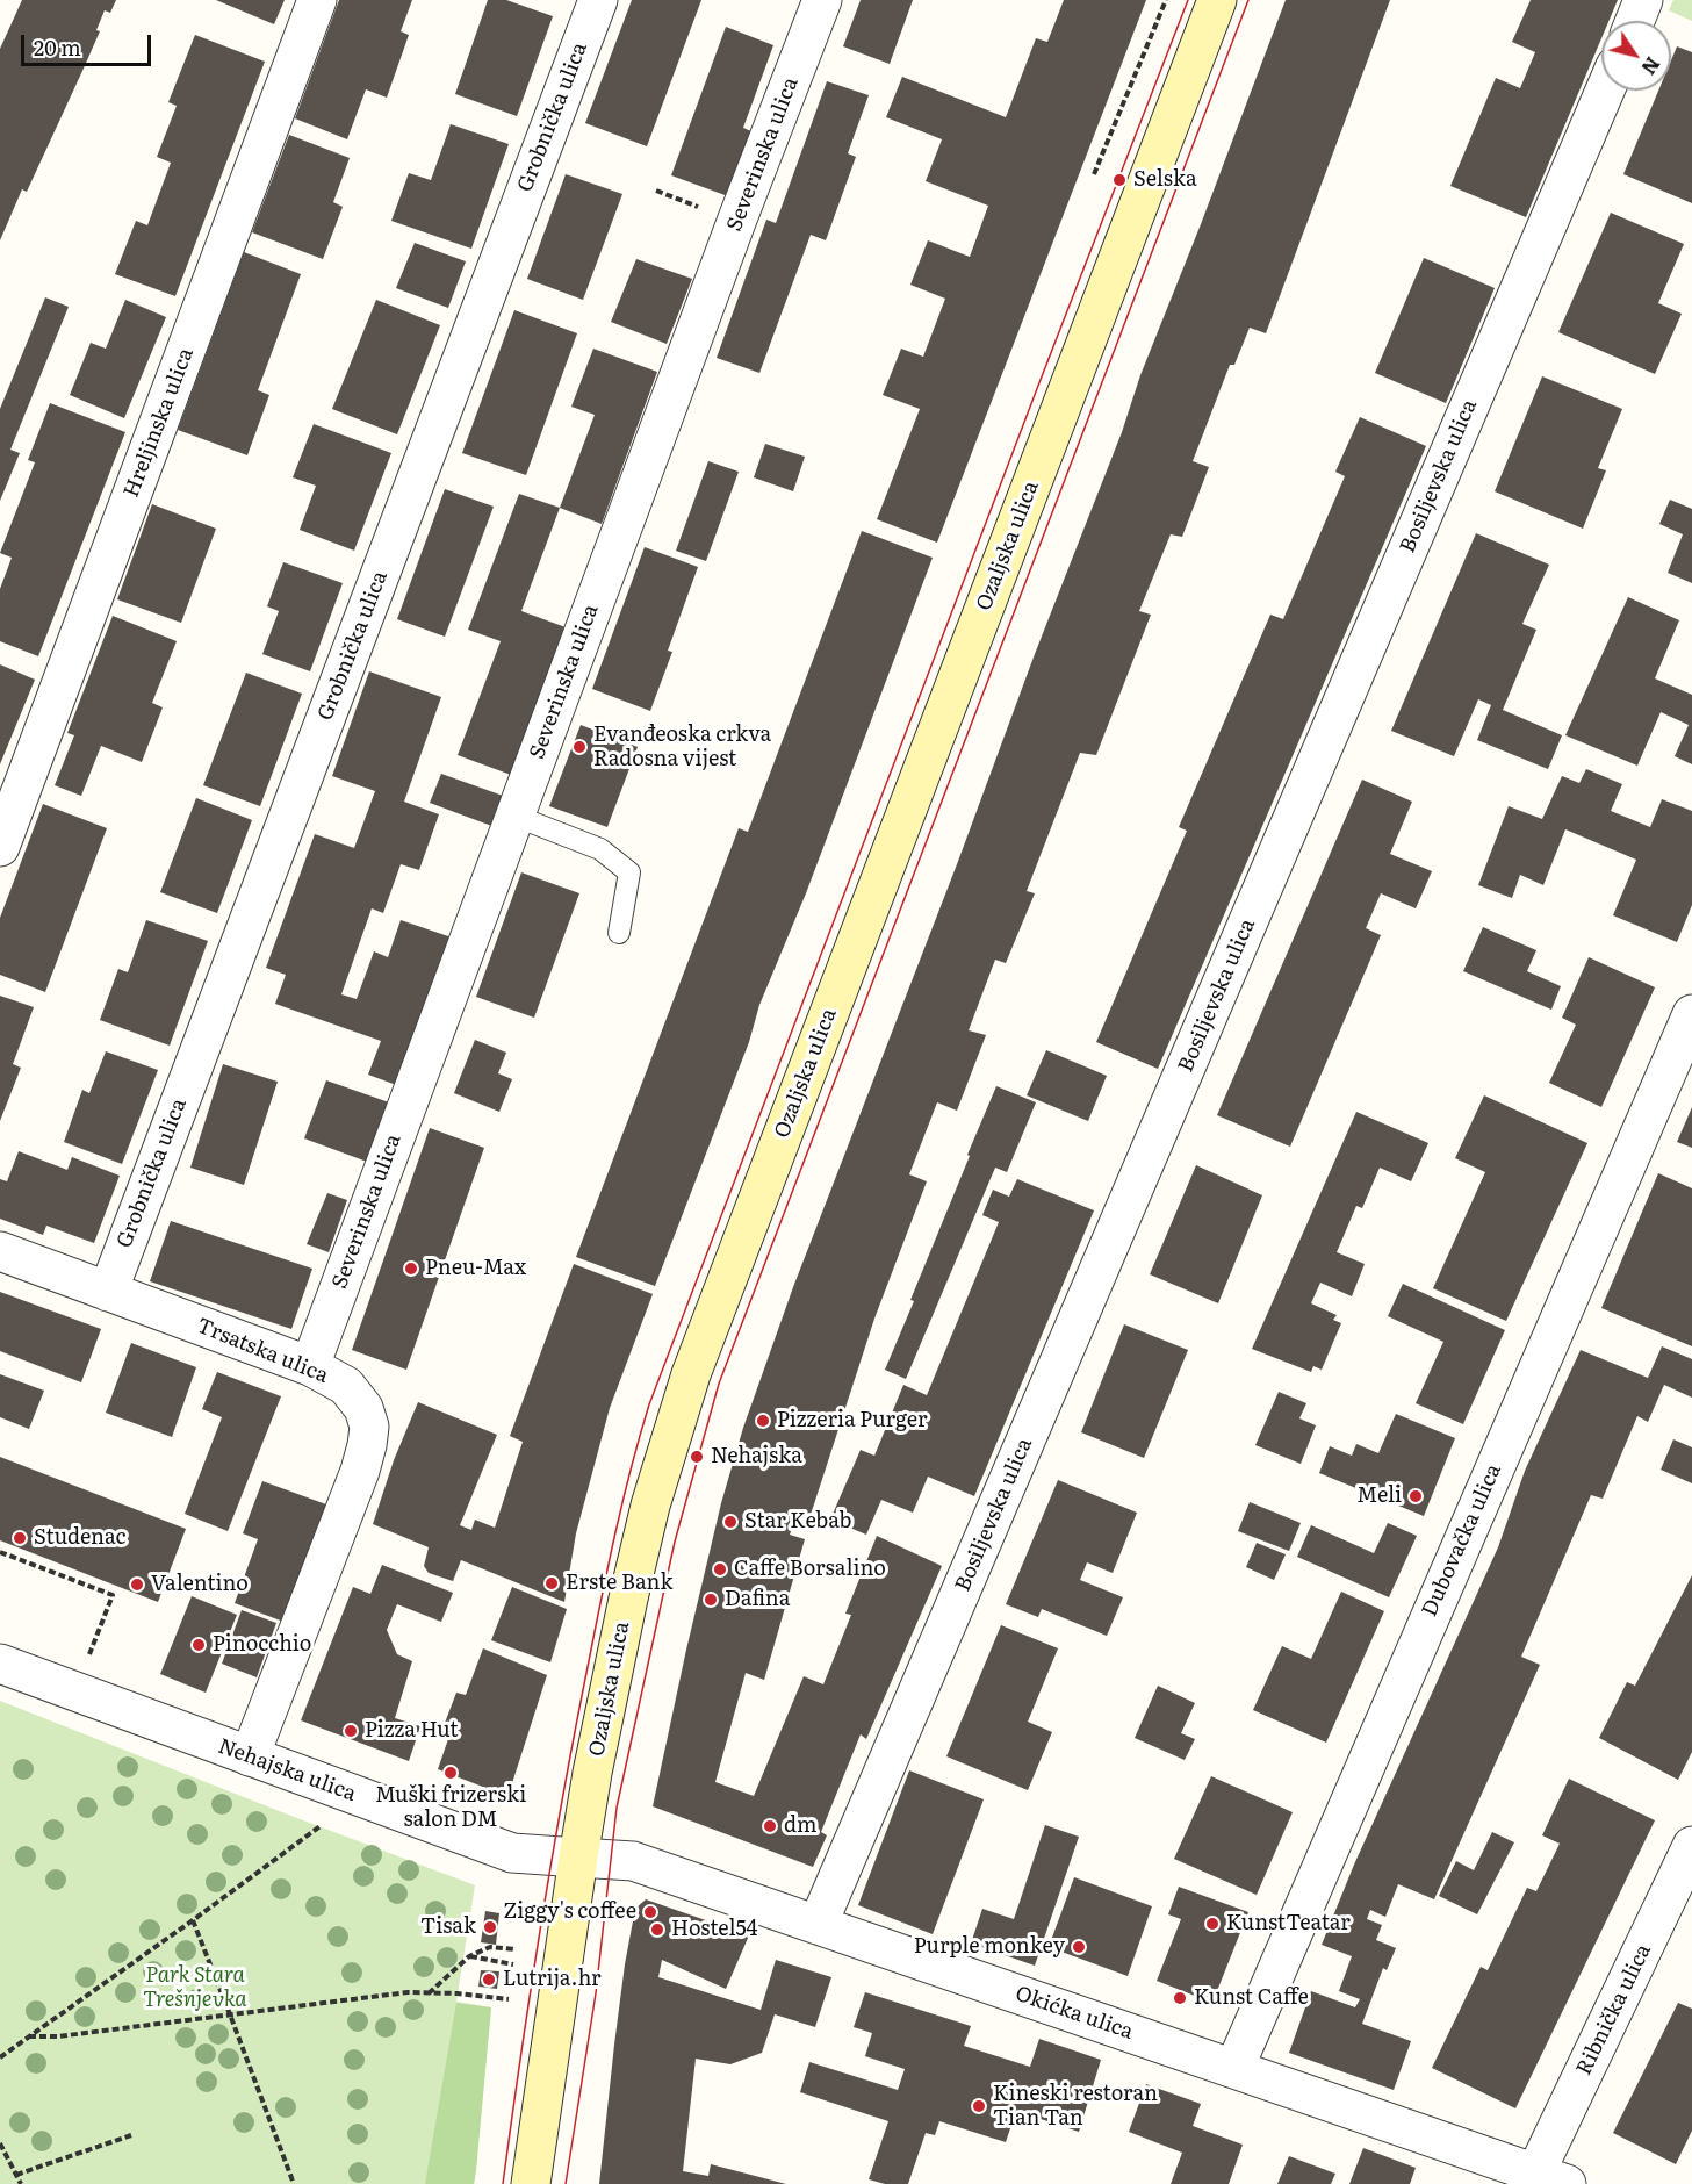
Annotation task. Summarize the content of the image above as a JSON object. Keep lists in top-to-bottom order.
{
  "streets": {
    "main road": ["Ozaljska ulica"],
    "street": [
      "Grobnička ulica",
      "Severinska ulica",
      "Hreljinska ulica",
      "Bosiljevska ulica",
      "Trsatska ulica",
      "Dubovačka ulica",
      "Nehajska ulica",
      "Ribnička ulica",
      "Okićka ulica"
    ]
  },
  "crossings": [
    ["Grobnička ulica", "Trsatska ulica"],
    ["Severinska ulica", "Trsatska ulica"],
    ["Bosiljevska ulica", "Okićka ulica"],
    ["Ozaljska ulica", "Nehajska ulica"],
    ["Ozaljska ulica", "Okićka ulica"],
    ["Trsatska ulica", "Nehajska ulica"],
    ["Dubovačka ulica", "Okićka ulica"],
    ["Nehajska ulica", "Okićka ulica"],
    ["Ribnička ulica", "Okićka ulica"]
  ],
  "parks": ["Park Stara Trešnjevka"],
  "places": [
    "Selska",
    "Evanđeoska crkva Radosna vijest",
    "Pneu-Max",
    "Pizzeria Purger",
    "Nehajska",
    "Meli",
    "Star Kebab",
    "Studenac",
    "Caffe Borsalino",
    "Erste Bank",
    "Valentino",
    "Dafina",
    "Pinocchio",
    "Pizza Hut",
    "Muški frizerski salon DM",
    "dm",
    "Ziggy's coffee",
    "KunstTeatar",
    "Tisak",
    "Hostel54",
    "Purple monkey",
    "Lutrija.hr",
    "Kunst Caffe",
    "Kineski restoran Tian Tan"
  ],
  "scale_bar": "20 m",
  "north": "bottom right"
}
